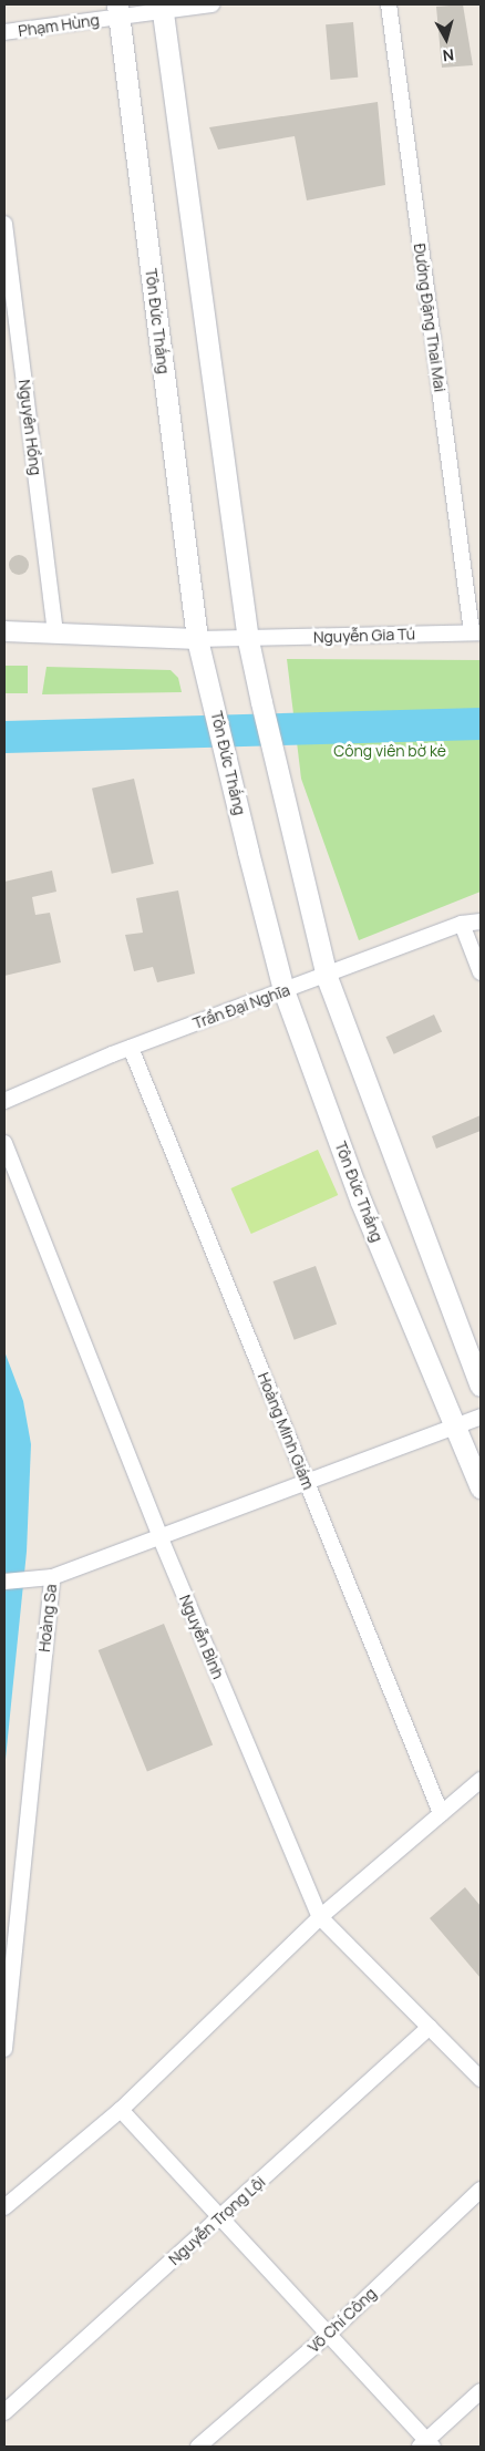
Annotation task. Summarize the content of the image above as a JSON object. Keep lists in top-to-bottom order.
{
  "streets": {
    "main road": ["Tôn Đức Thắng"],
    "street": [
      "Phạm Hùng",
      "Đường Đặng Thai Mai",
      "Nguyên Hồng",
      "Nguyễn Gia Tú",
      "Trần Đại Nghĩa",
      "Hoàng Minh Giám",
      "Hoàng Sa",
      "Nguyễn Bình",
      "Nguyễn Trọng Lội",
      "Võ Chí Công"
    ]
  },
  "crossings": [
    ["Phạm Hùng", "Tôn Đức Thắng"],
    ["Đường Đặng Thai Mai", "Nguyễn Gia Tú"],
    ["Tôn Đức Thắng", "Nguyễn Gia Tú"],
    ["Tôn Đức Thắng", "Trần Đại Nghĩa"],
    ["Tôn Đức Thắng", "Hoàng Sa"],
    ["Trần Đại Nghĩa", "Hoàng Minh Giám"],
    ["Hoàng Minh Giám", "Hoàng Sa"],
    ["Hoàng Sa", "Nguyễn Bình"],
    ["Nguyễn Bình", "Nguyễn Trọng Lội"]
  ],
  "parks": ["Công viên bờ kè"],
  "north": "bottom"
}
